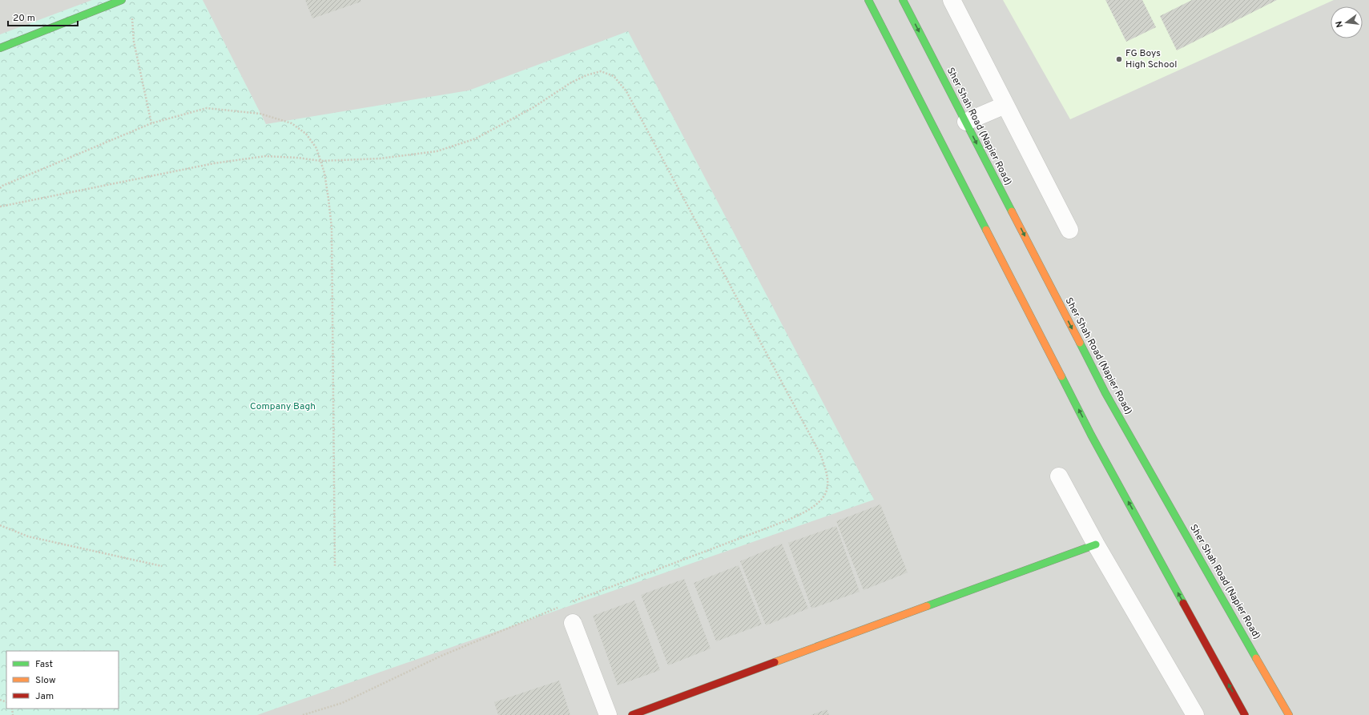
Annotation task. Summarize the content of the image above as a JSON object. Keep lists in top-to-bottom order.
{
  "streets": {
    "main road": ["Sher Shah Road (Napier Road)"]
  },
  "parks": ["Company Bagh"],
  "places": ["FG Boys High School"],
  "legend": ["Fast", "Slow", "Jam"],
  "scale_bar": "20 m",
  "north": "left"
}
